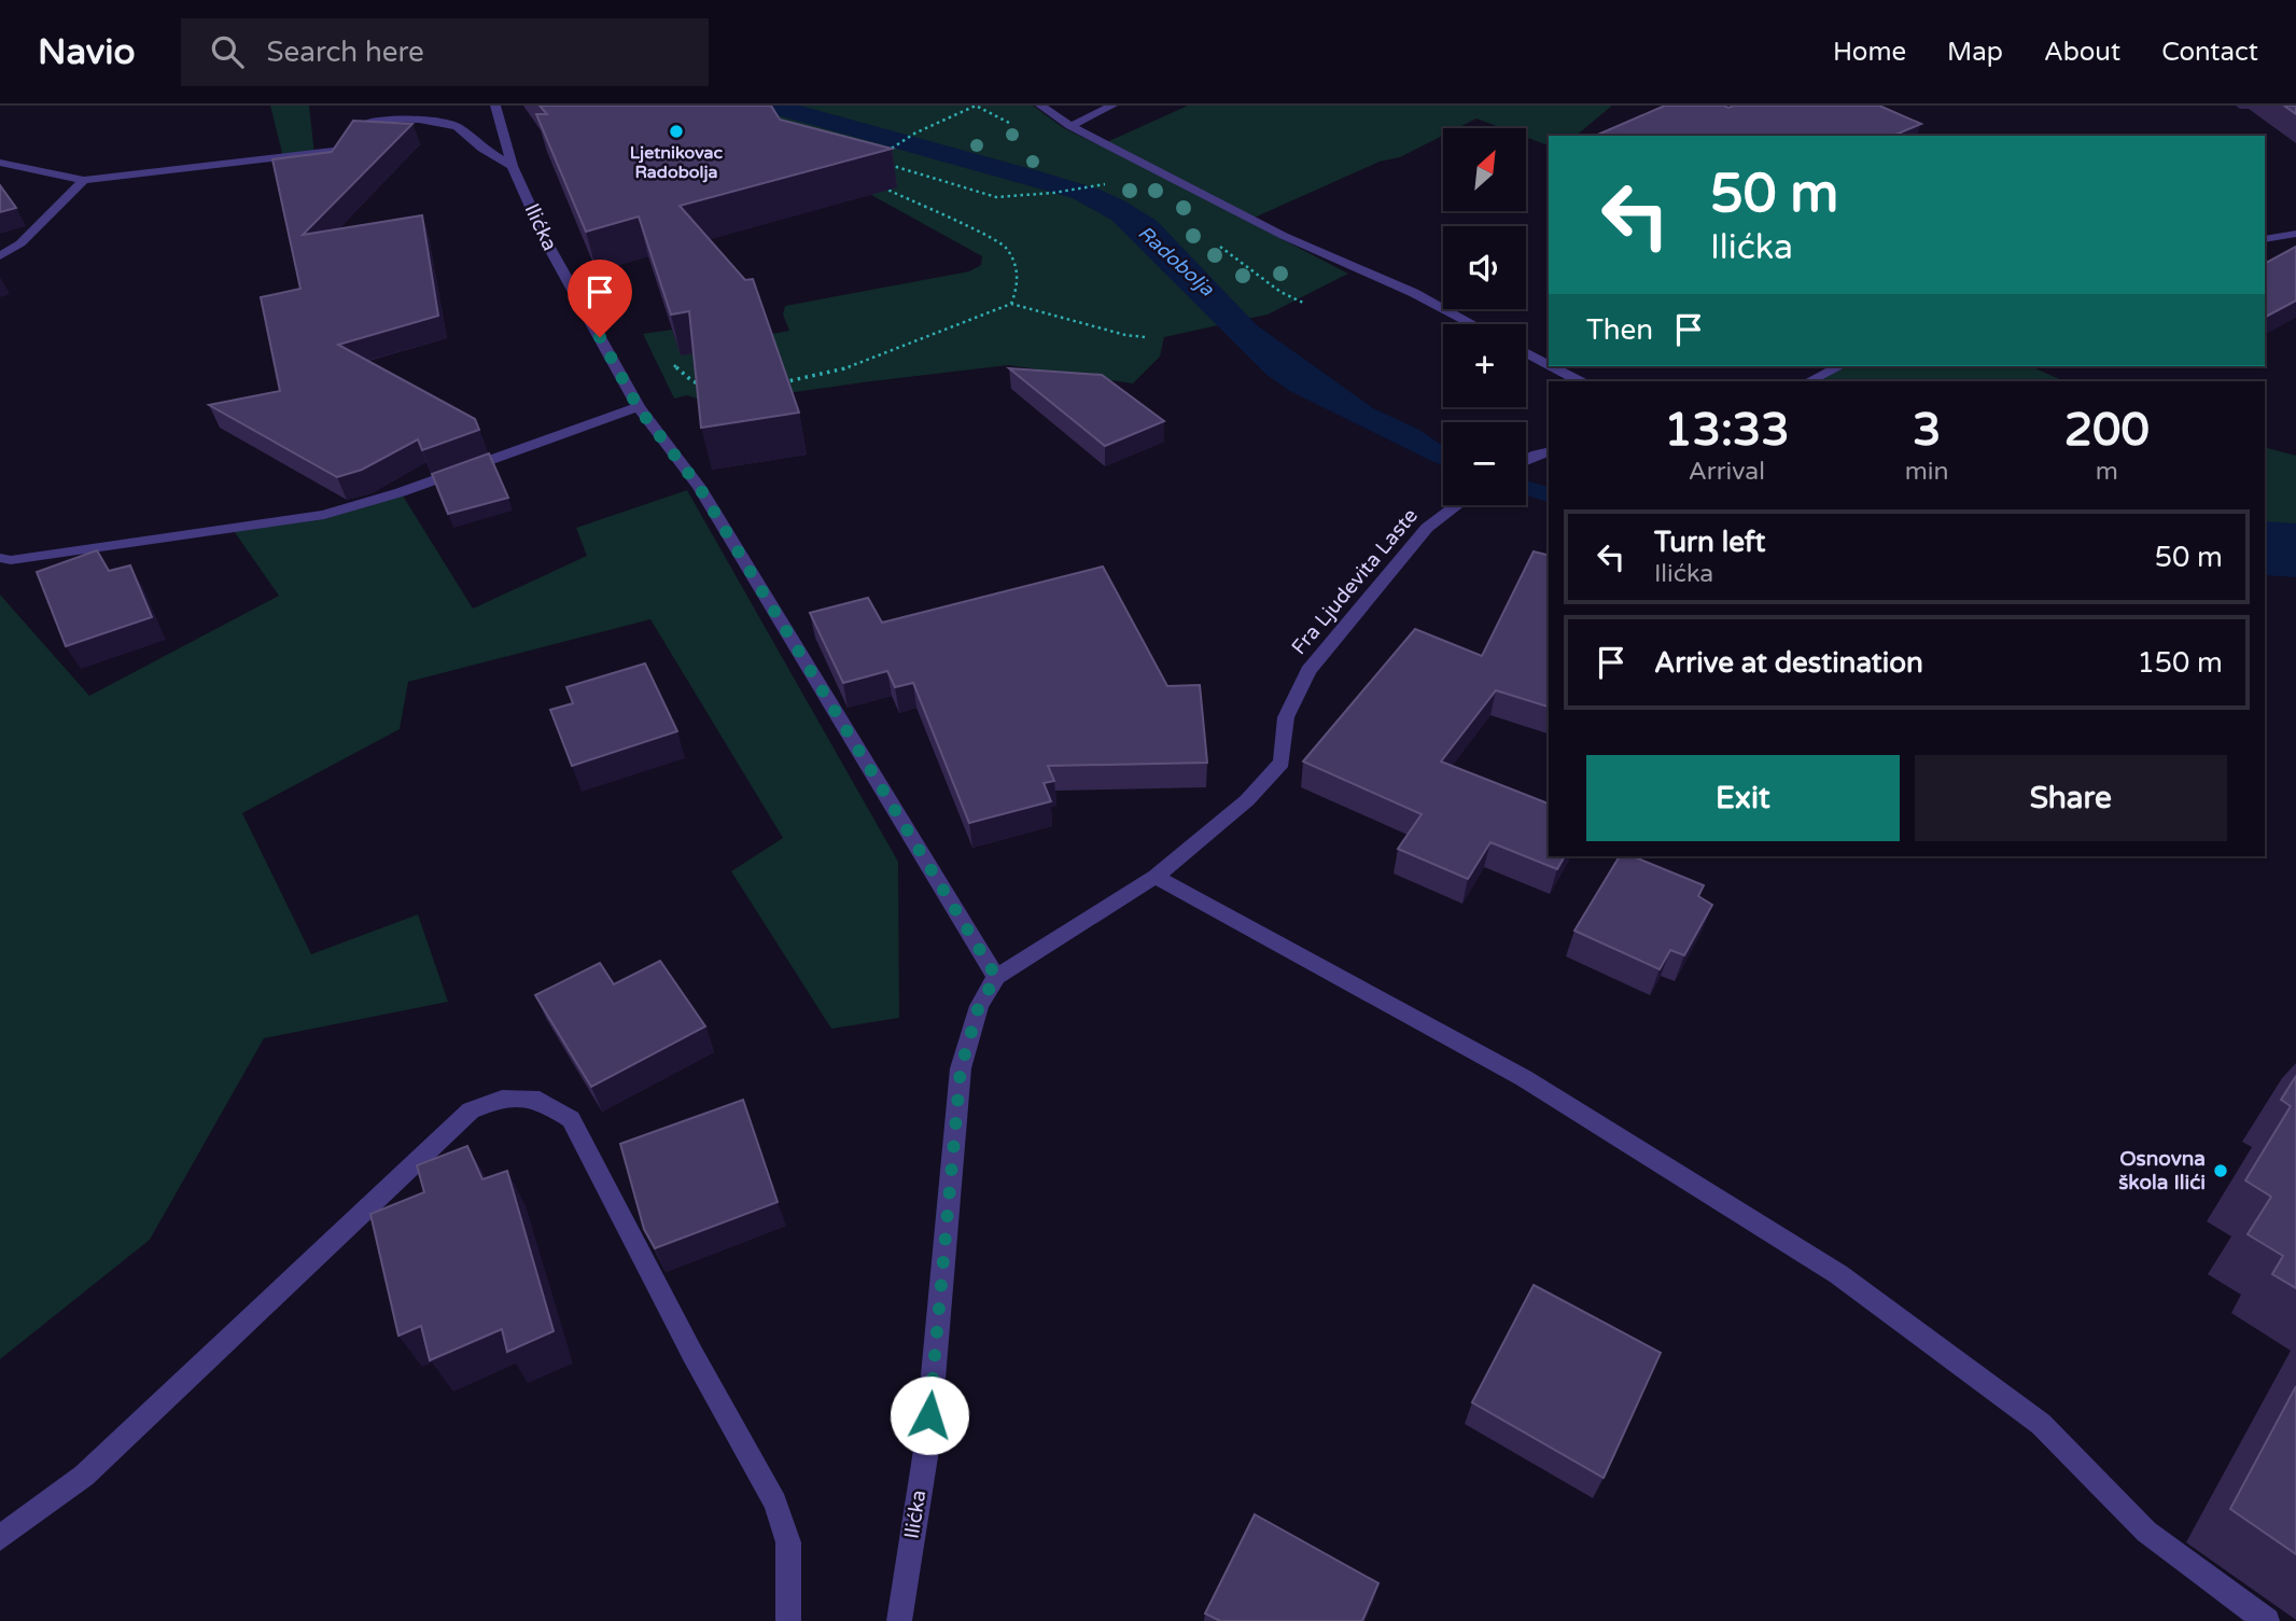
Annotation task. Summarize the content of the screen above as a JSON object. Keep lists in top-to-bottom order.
{
  "streets": {
    "street": ["Ilićka", "Fra Ljudevita Laste"]
  },
  "crossings": [
    ["Ilićka", "Fra Ljudevita Laste"]
  ],
  "water": ["Radobolja"],
  "places": ["Ljetnikovac Radobolja", "Osnovna škola Ilići"],
  "north": "top right",
  "page": {
    "header": "Navio",
    "search": "Search here",
    "nav": [
      "Home",
      "Map",
      "About",
      "Contact"
    ],
    "map_buttons": ["+", "−"],
    "turn": ["50 m", "Ilićka"],
    "then": "Then",
    "eta": [
      "13:33",
      "Arrival",
      "3",
      "min",
      "200",
      "m"
    ],
    "list": [
      {
        "name": "Turn left",
        "note": "Ilićka",
        "value": "50 m"
      },
      {
        "name": "Arrive at destination",
        "value": "150 m"
      }
    ],
    "buttons": ["Exit", "Share"]
  }
}
